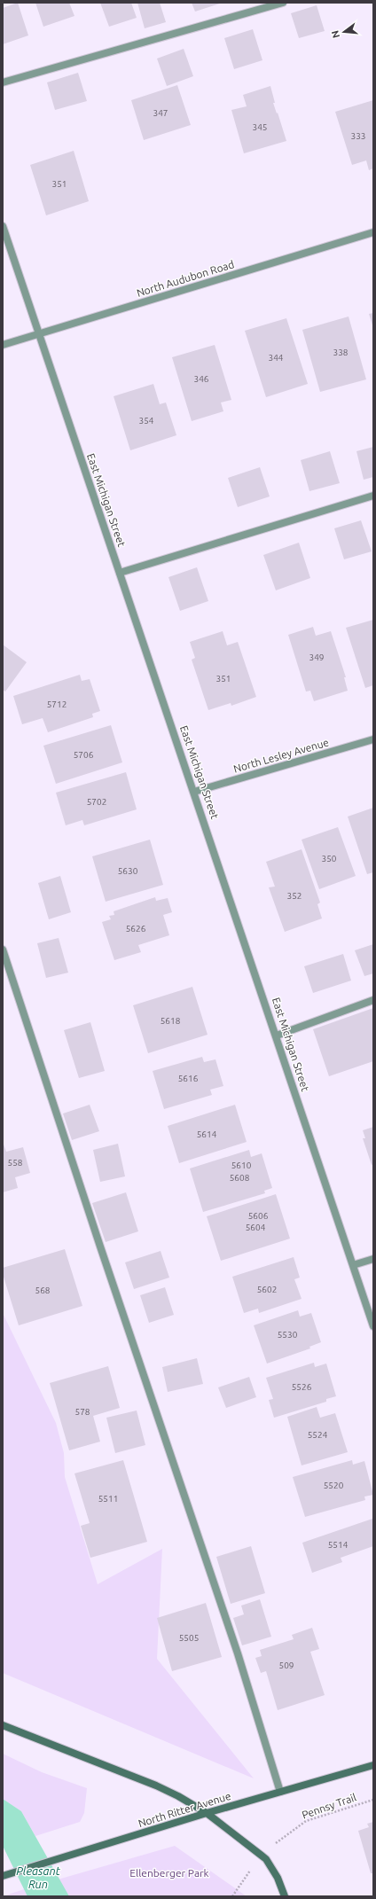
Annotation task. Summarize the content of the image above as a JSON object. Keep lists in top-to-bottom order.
{
  "streets": {
    "street": [
      "North Audubon Road",
      "East Michigan Street",
      "North Lesley Avenue",
      "North Ritter Avenue"
    ],
    "path": ["Pennsy Trail"]
  },
  "crossings": [
    ["North Audubon Road", "East Michigan Street"],
    ["East Michigan Street", "North Lesley Avenue"]
  ],
  "water": ["Pleasant Run"],
  "parks": ["Ellenberger Park"],
  "house_numbers": [
    "347",
    "345",
    "333",
    "351",
    "338",
    "344",
    "346",
    "354",
    "349",
    "351",
    "5712",
    "5706",
    "5702",
    "350",
    "5630",
    "352",
    "5626",
    "5618",
    "5616",
    "5614",
    "558",
    "5610",
    "5608",
    "5606",
    "5604",
    "5602",
    "568",
    "5530",
    "5526",
    "578",
    "5524",
    "5520",
    "5511",
    "5514",
    "5505",
    "509"
  ],
  "north": "left"
}
